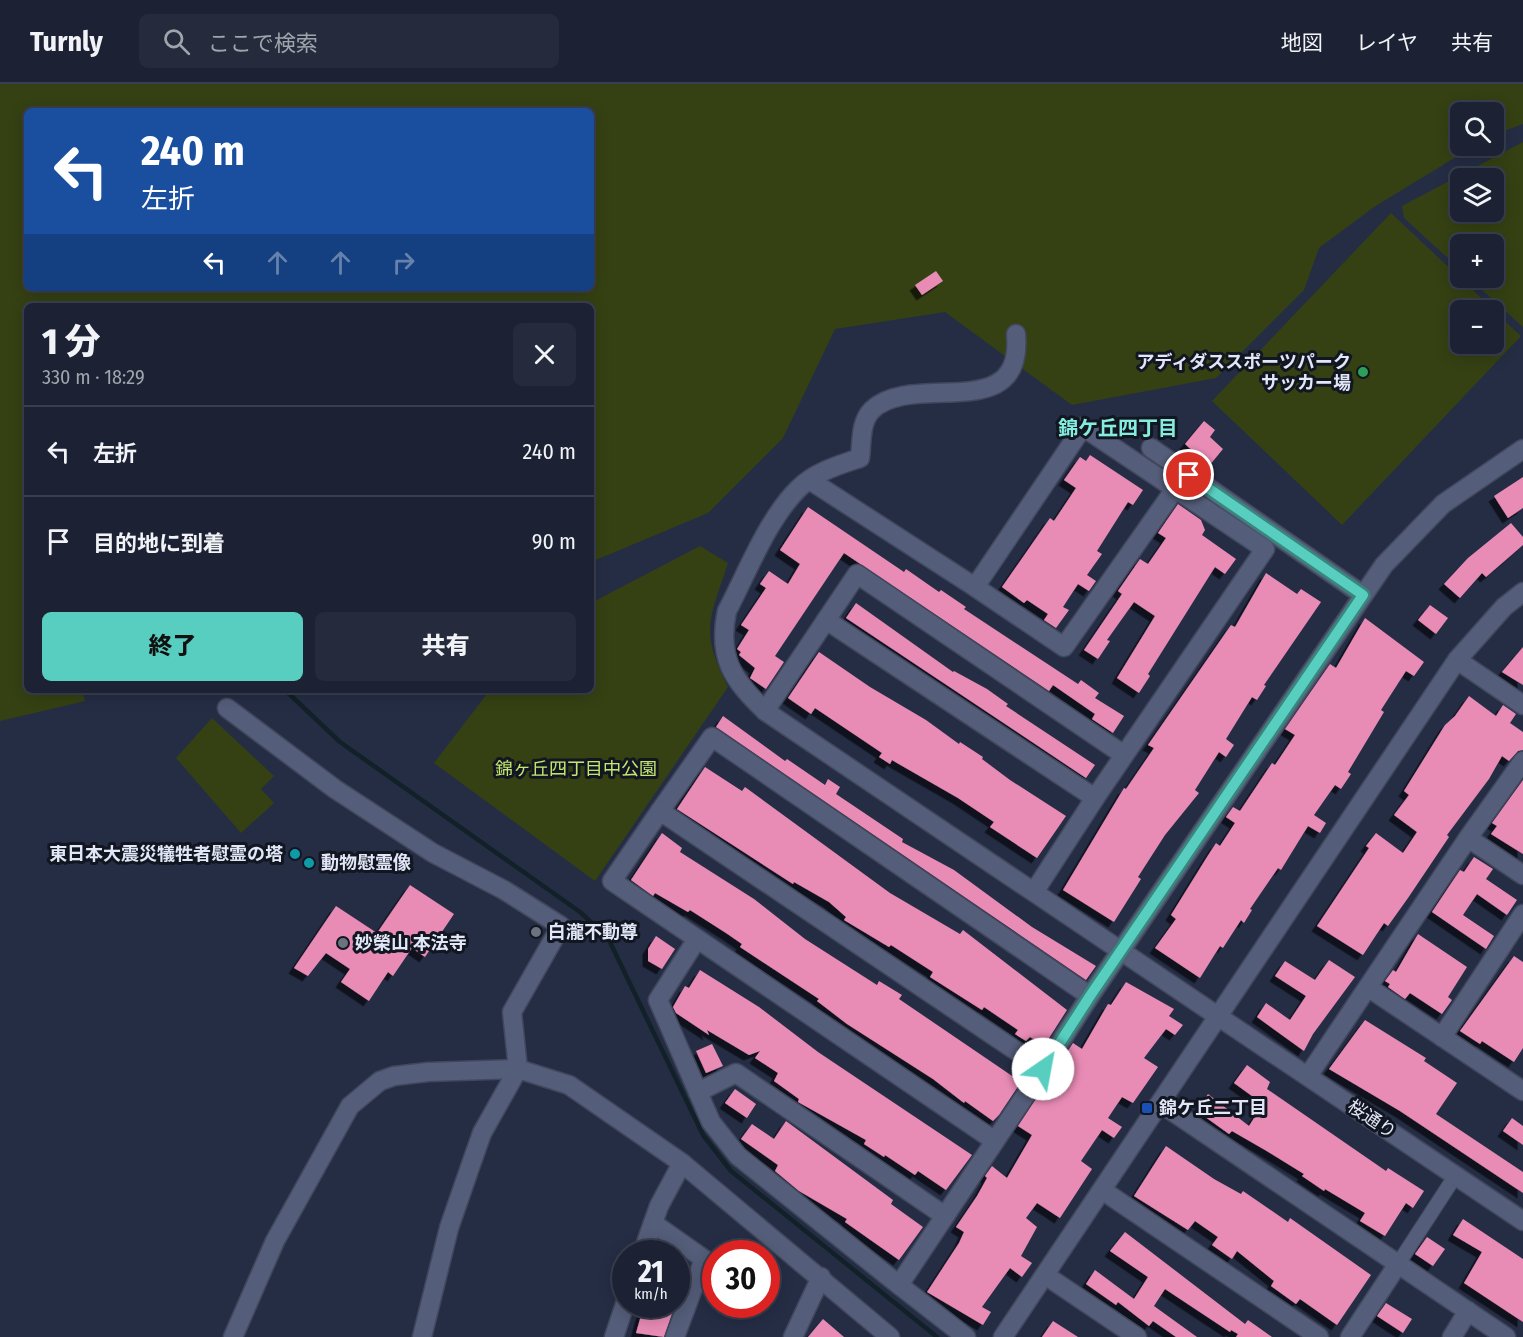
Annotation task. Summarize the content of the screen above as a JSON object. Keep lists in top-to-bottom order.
{
  "streets": {
    "street": ["桜通り"]
  },
  "districts": ["錦ケ丘四丁目"],
  "parks": ["錦ヶ丘四丁目中公園"],
  "places": {
    "other": [
      "アディダススポーツパーク サッカー場",
      "東日本大震災犠牲者慰霊の塔",
      "動物慰霊像",
      "白瀧不動尊",
      "妙榮山 本法寺"
    ],
    "transit": ["錦ケ丘二丁目"]
  },
  "page": {
    "header": "Turnly",
    "search": "ここで検索",
    "nav": ["地図", "レイヤ", "共有"],
    "map_buttons": ["+", "−"],
    "turn": ["240 m", "左折"],
    "heading": ["1 分", "330 m · 18:29"],
    "list": [
      {
        "name": "左折",
        "value": "240 m"
      },
      {
        "name": "目的地に到着",
        "value": "90 m"
      }
    ],
    "buttons": ["終了", "共有"],
    "speed": "21 km/h",
    "limit": "30"
  }
}
